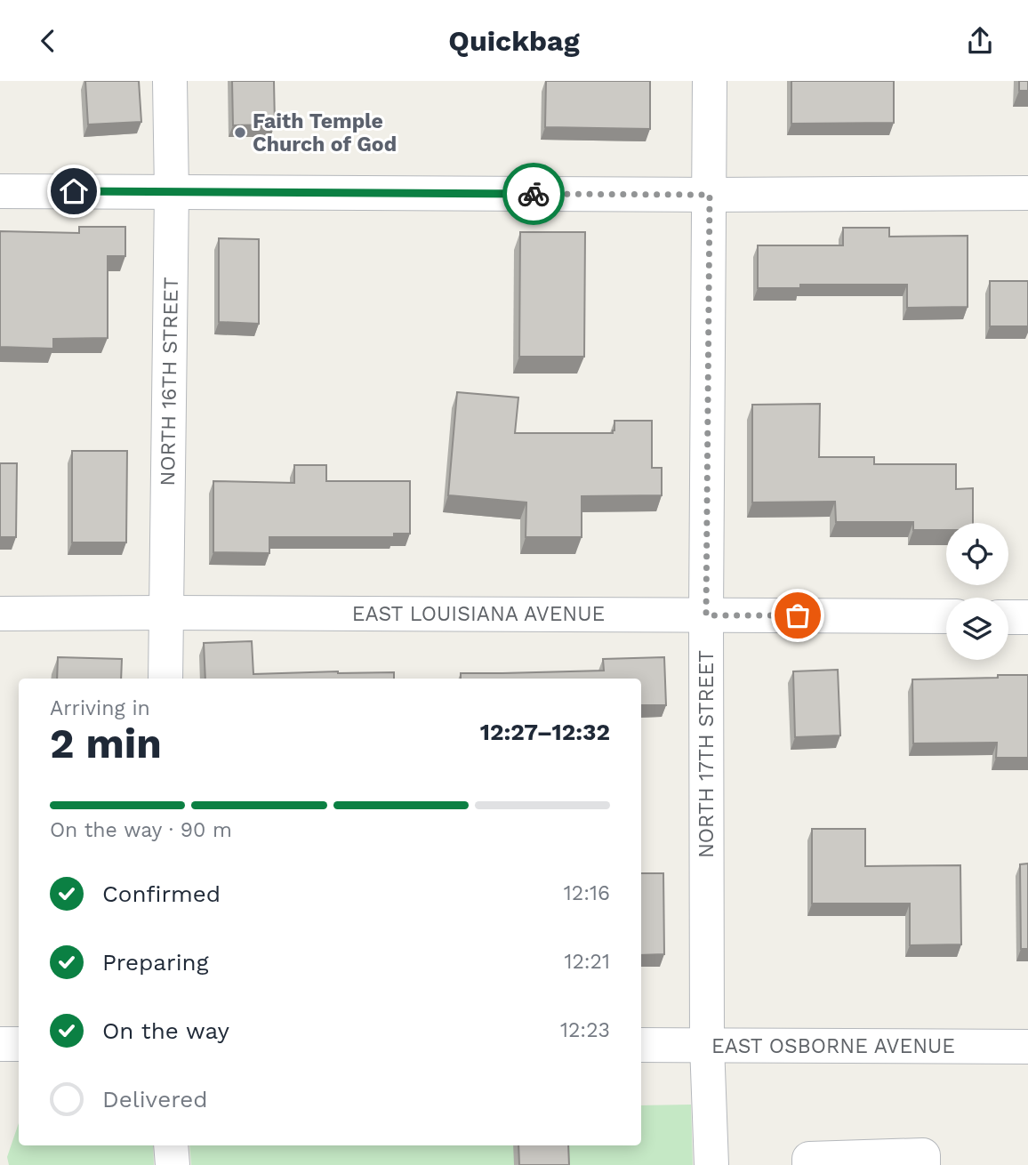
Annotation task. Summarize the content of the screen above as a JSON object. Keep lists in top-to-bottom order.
{
  "streets": {
    "street": [
      "NORTH 16TH STREET",
      "EAST LOUISIANA AVENUE",
      "NORTH 17TH STREET",
      "EAST OSBORNE AVENUE"
    ]
  },
  "crossings": [
    ["NORTH 16TH STREET", "EAST LOUISIANA AVENUE"],
    ["EAST LOUISIANA AVENUE", "NORTH 17TH STREET"],
    ["NORTH 17TH STREET", "EAST OSBORNE AVENUE"]
  ],
  "places": ["Faith Temple Church of God"],
  "page": {
    "header": "Quickbag",
    "heading": ["2 min", "Arriving in", "12:27–12:32"],
    "bar": "On the way · 90 m",
    "list": [
      ["Confirmed", "12:16"],
      ["Preparing", "12:21"],
      ["On the way", "12:23"],
      "Delivered"
    ]
  }
}
